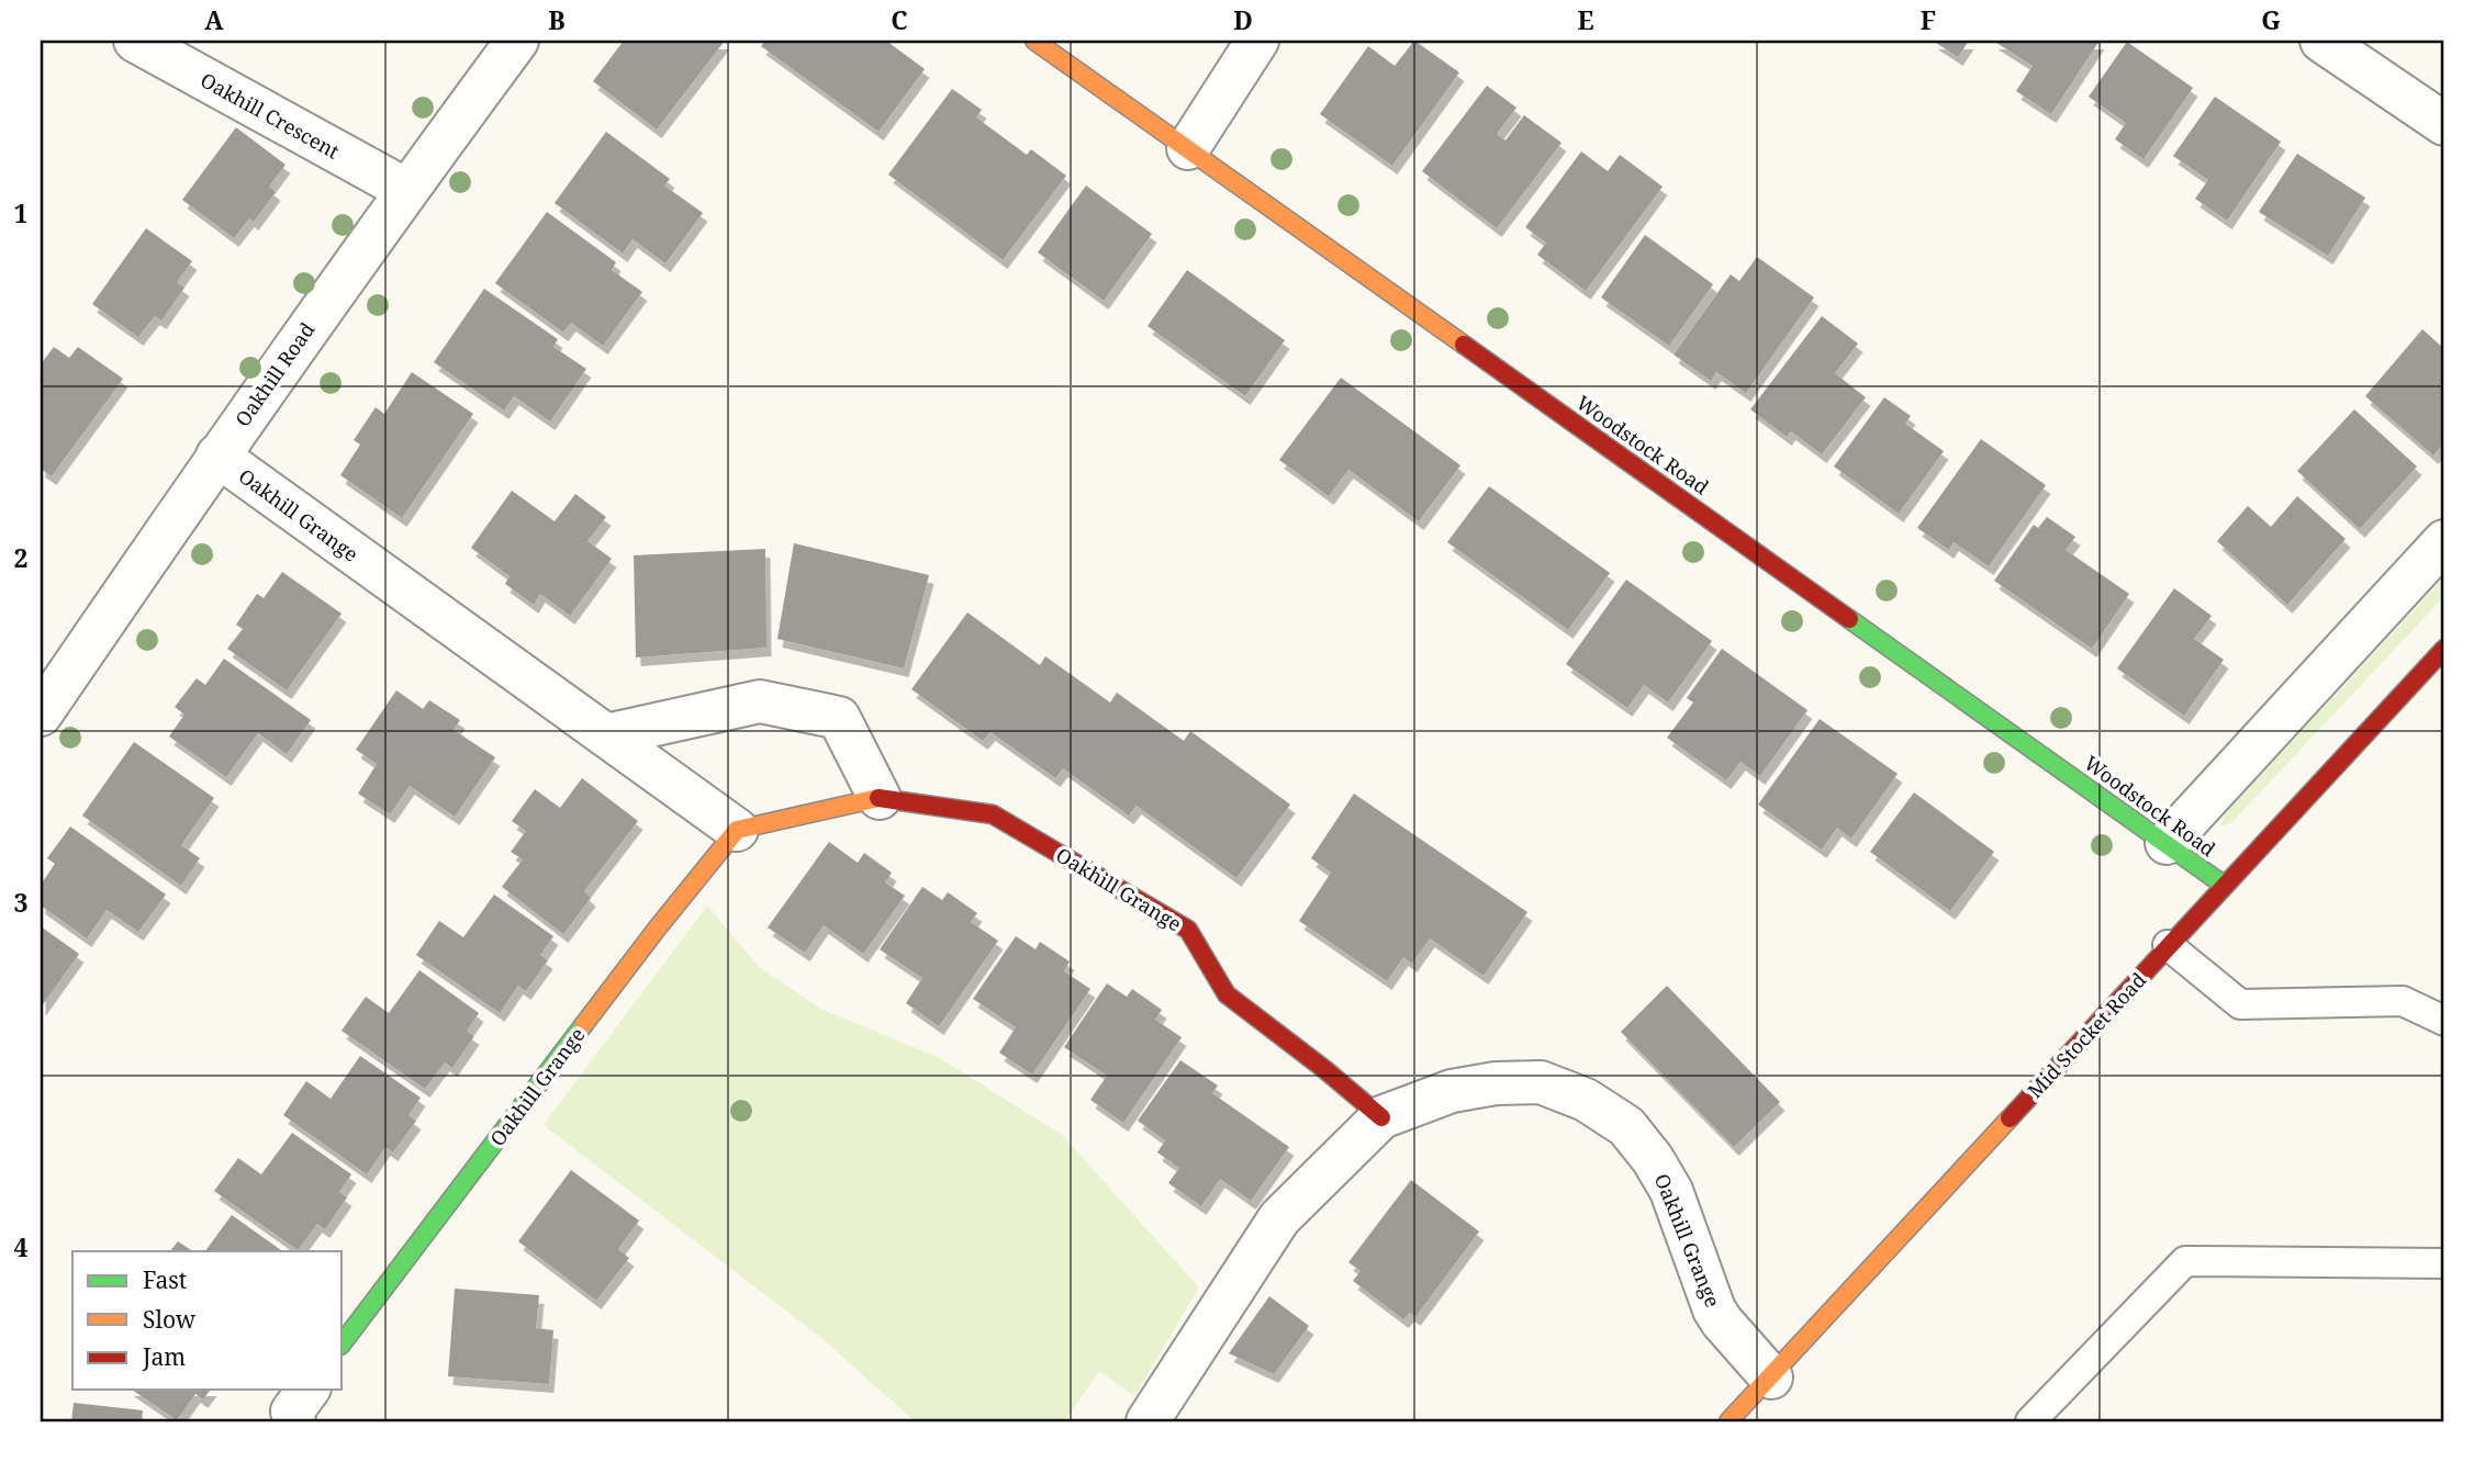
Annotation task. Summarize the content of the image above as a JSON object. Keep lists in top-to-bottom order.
{
  "streets": {
    "street": [
      "Oakhill Crescent",
      "Oakhill Road",
      "Woodstock Road",
      "Oakhill Grange",
      "Mid Stocket Road"
    ]
  },
  "crossings": [
    ["Oakhill Crescent", "Oakhill Road"],
    ["Oakhill Road", "Oakhill Grange"],
    ["Woodstock Road", "Mid Stocket Road"],
    ["Oakhill Grange", "Mid Stocket Road"]
  ],
  "legend": ["Fast", "Slow", "Jam"],
  "grid": {
    "columns": [
      "A",
      "B",
      "C",
      "D",
      "E",
      "F",
      "G"
    ],
    "rows": [
      "1",
      "2",
      "3",
      "4"
    ]
  }
}
